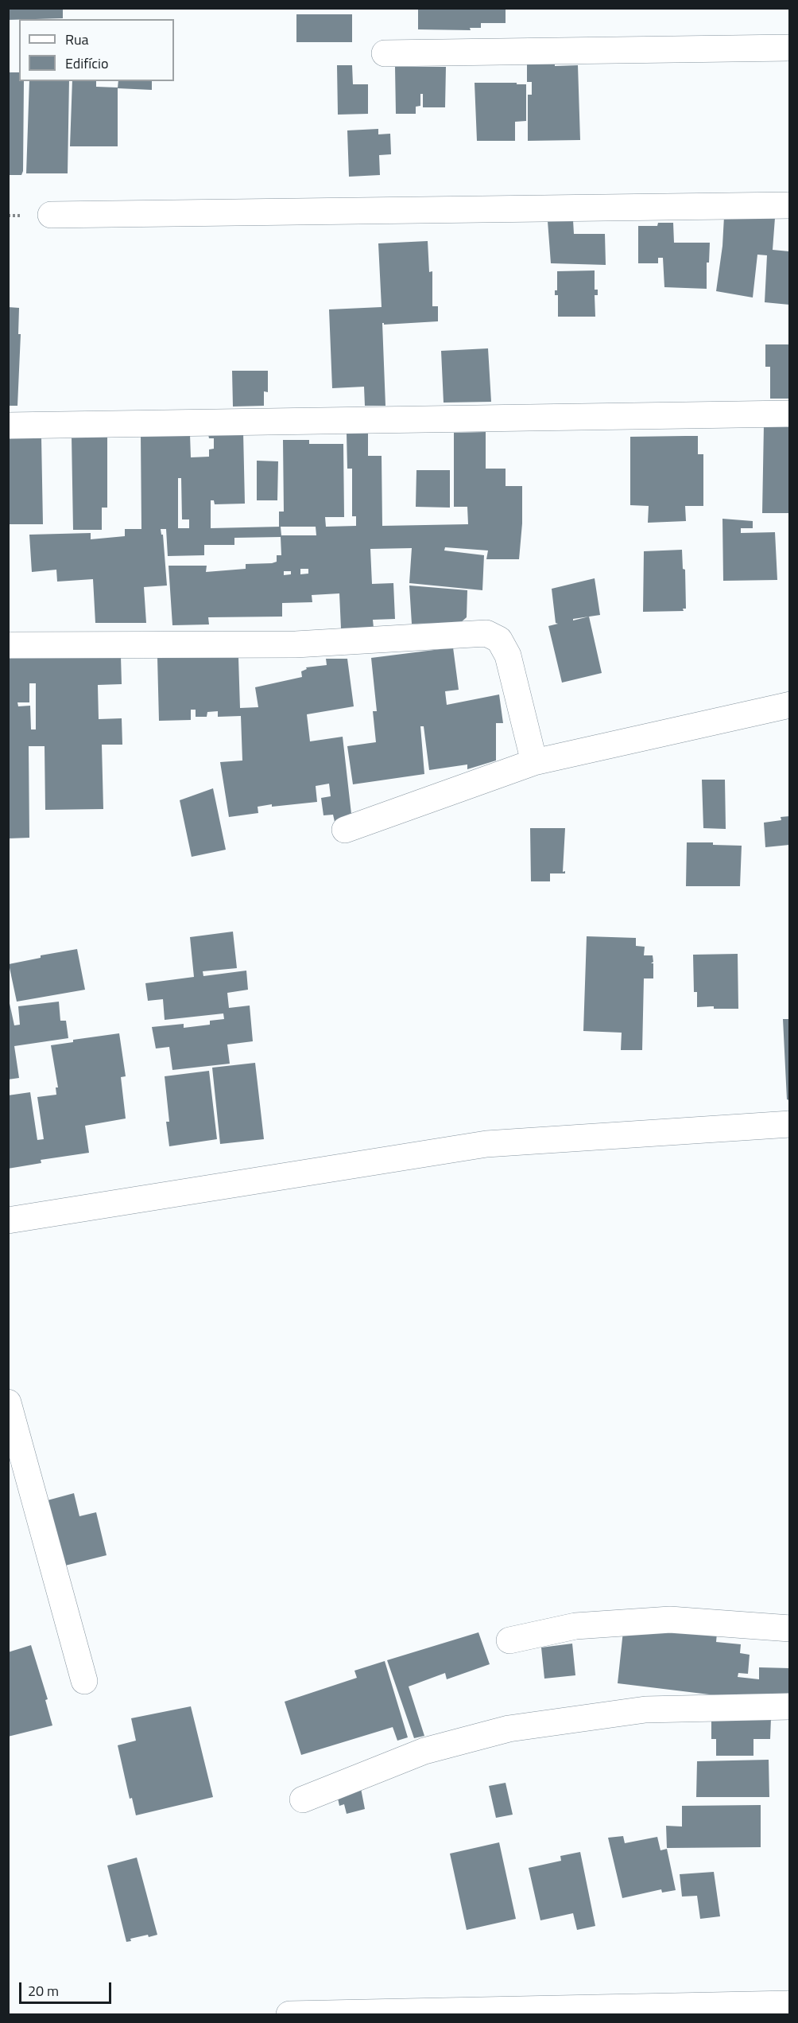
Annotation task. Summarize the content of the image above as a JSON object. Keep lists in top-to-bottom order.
{
  "legend": ["Rua", "Edifício"],
  "scale_bar": "20 m"
}
